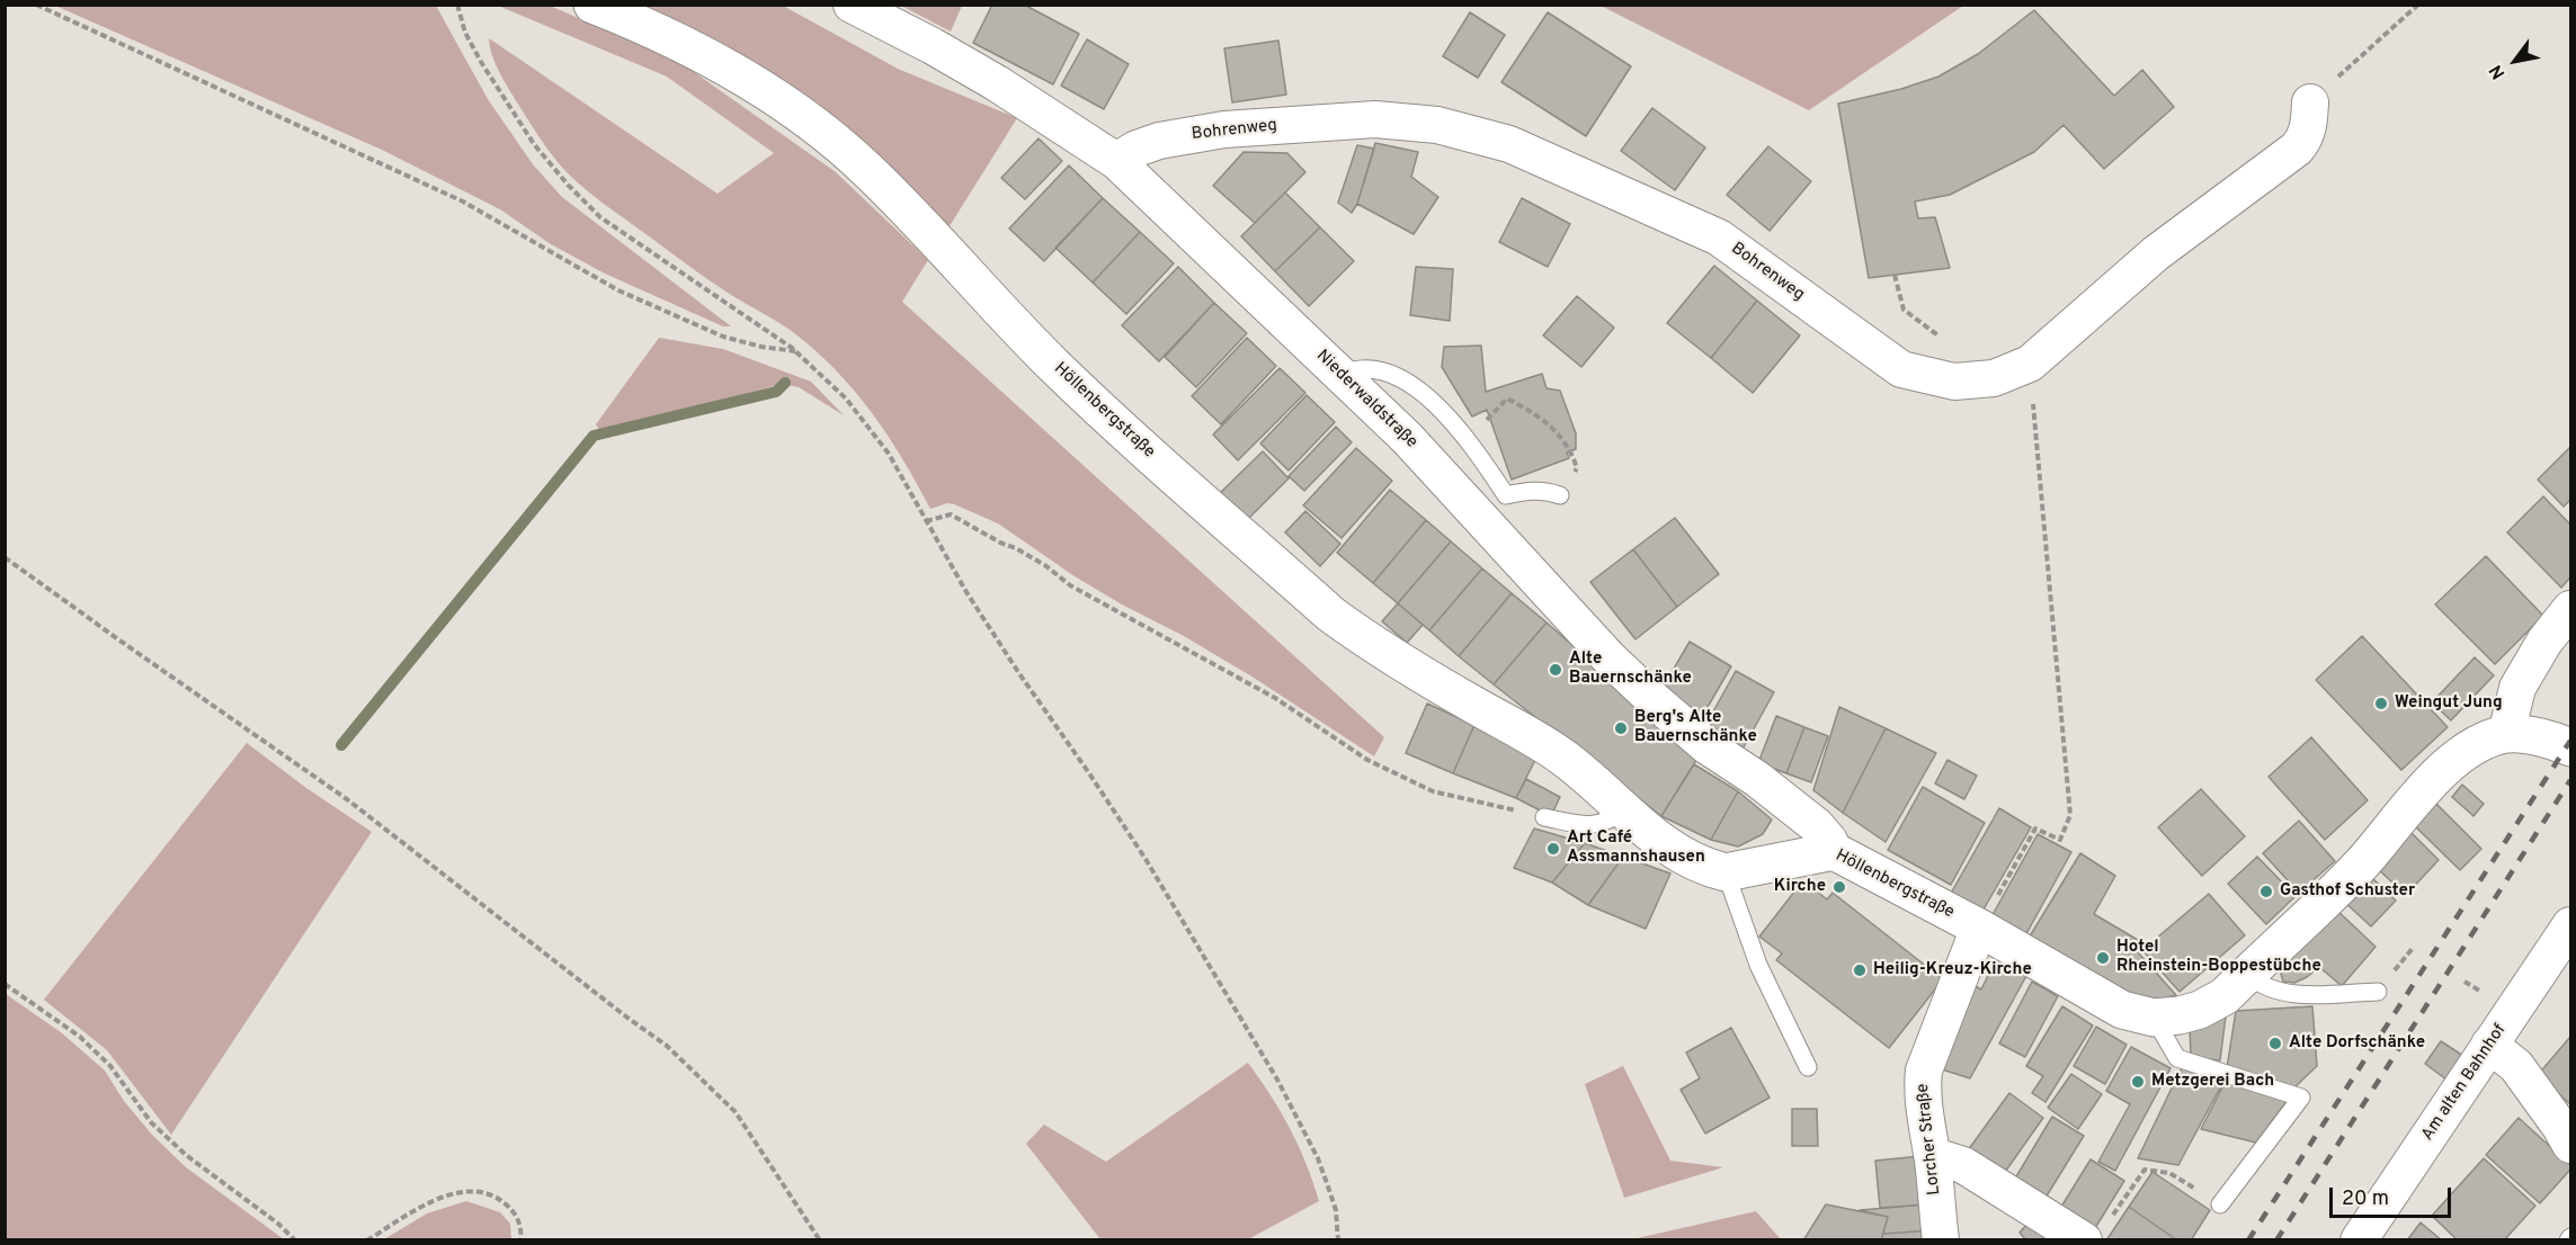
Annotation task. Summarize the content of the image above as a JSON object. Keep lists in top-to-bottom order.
{
  "streets": {
    "main road": ["Höllenbergstraße"],
    "street": [
      "Bohrenweg",
      "Niederwaldstraße",
      "Am alten Bahnhof",
      "Lorcher Straße"
    ]
  },
  "crossings": [
    ["Bohrenweg", "Niederwaldstraße"],
    ["Niederwaldstraße", "Höllenbergstraße"],
    ["Höllenbergstraße", "Lorcher Straße"]
  ],
  "places": [
    "Alte Bauernschänke",
    "Weingut Jung",
    "Berg's Alte Bauernschänke",
    "Art Café Assmannshausen",
    "Kirche",
    "Gasthof Schuster",
    "Hotel Rheinstein-Boppestübche",
    "Heilig-Kreuz-Kirche",
    "Alte Dorfschänke",
    "Metzgerei Bach"
  ],
  "scale_bar": "20 m",
  "north": "bottom left"
}
